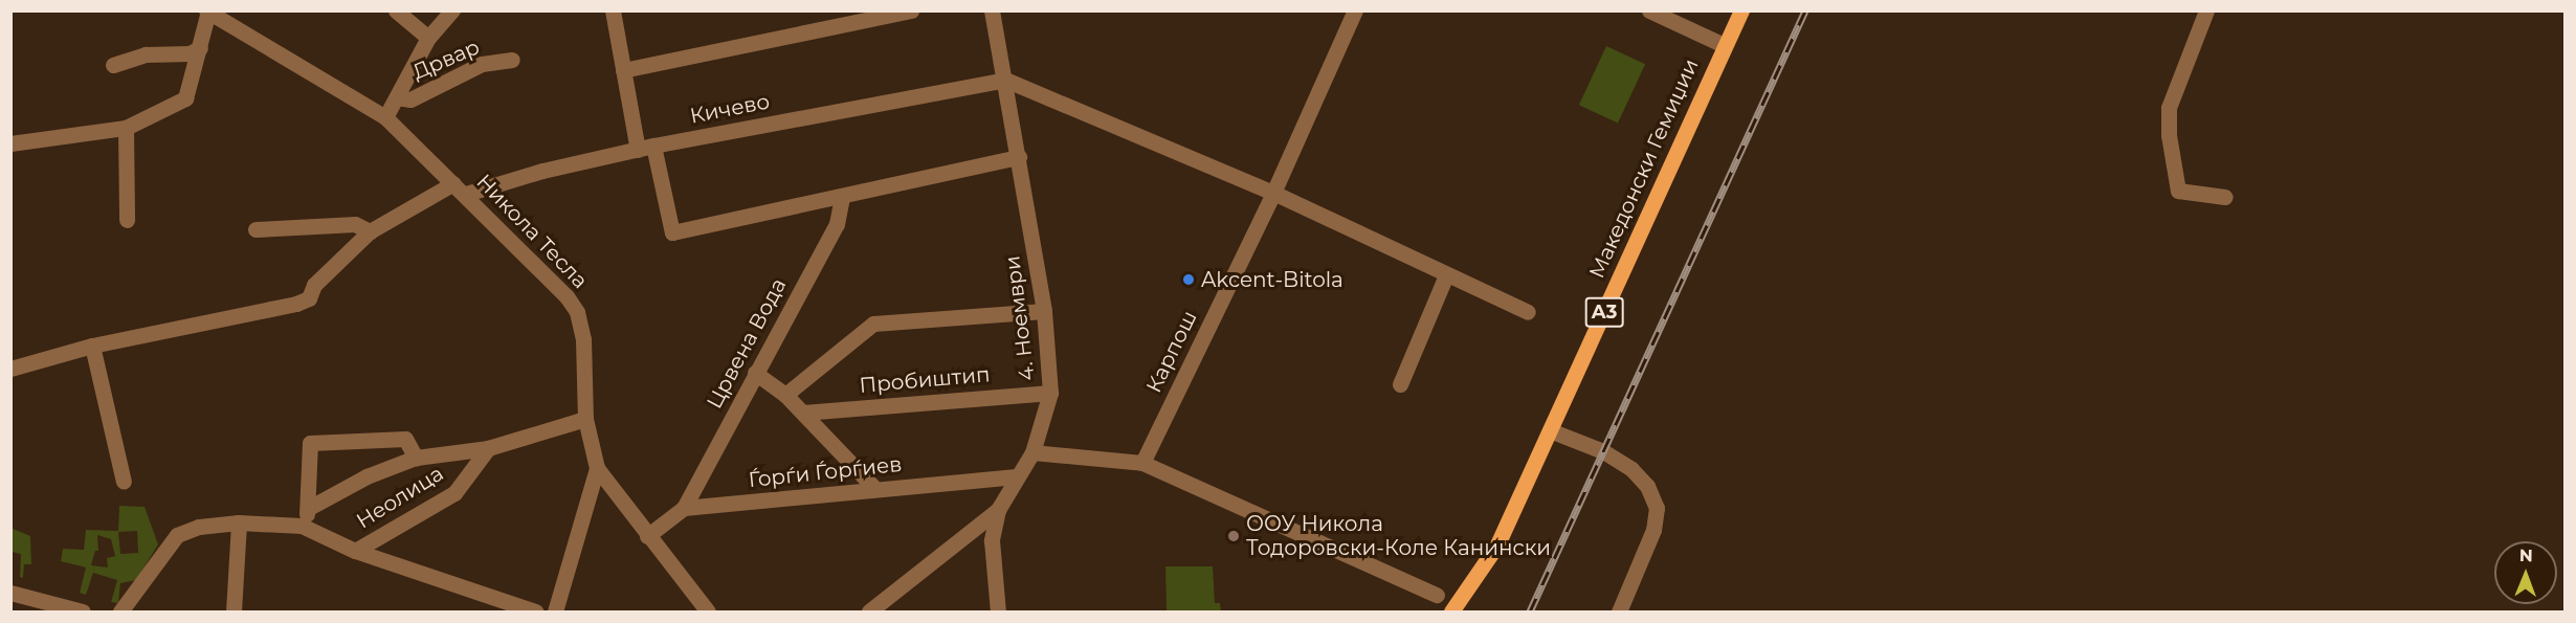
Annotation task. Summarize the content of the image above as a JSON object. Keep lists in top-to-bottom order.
{
  "streets": {
    "main road": ["Македонски Гемиџии", "A3"],
    "street": [
      "Дрвар",
      "Кичево",
      "Никола Тесла",
      "4. Ноември",
      "Црвена Вода",
      "Карпош",
      "Пробиштип",
      "Ѓорѓи Ѓорѓиев",
      "Неолица"
    ]
  },
  "crossings": [
    ["Кичево", "Никола Тесла"],
    ["Кичево", "4. Ноември"],
    ["4. Ноември", "Пробиштип"],
    ["4. Ноември", "Ѓорѓи Ѓорѓиев"],
    ["Црвена Вода", "Ѓорѓи Ѓорѓиев"]
  ],
  "places": ["Akcent-Bitola", "ООУ Никола Тодоровски-Коле Канински"],
  "north": "top"
}
